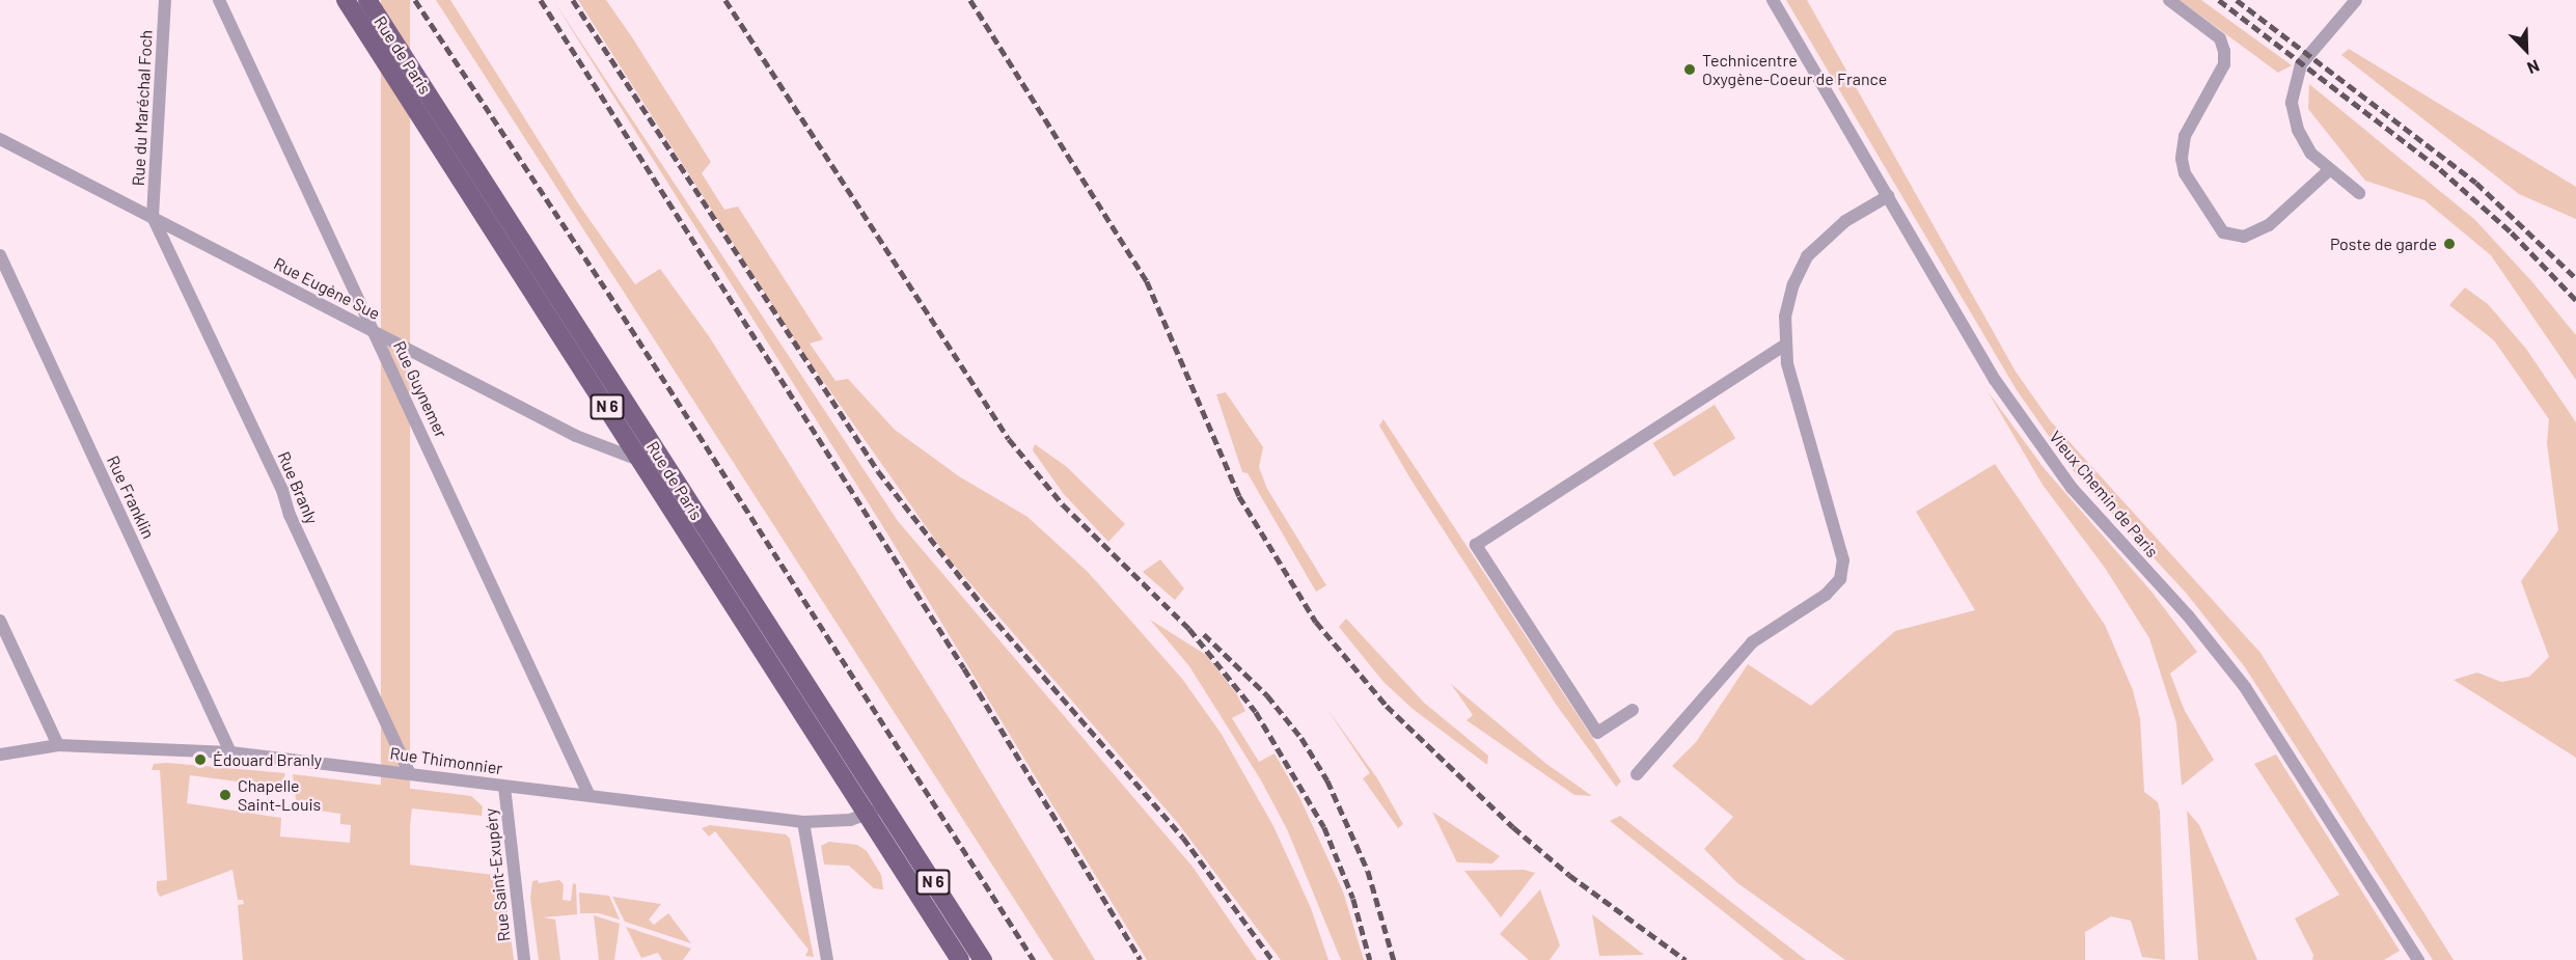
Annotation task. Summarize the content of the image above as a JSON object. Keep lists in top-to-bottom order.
{
  "streets": {
    "main road": ["Rue de Paris", "N 6"],
    "street": [
      "Rue du Maréchal Foch",
      "Rue Eugène Sue",
      "Rue Guynemer",
      "Rue Branly",
      "Vieux Chemin de Paris",
      "Rue Franklin",
      "Rue Thimonnier",
      "Rue Saint-Exupéry"
    ]
  },
  "crossings": [
    ["Rue de Paris", "Rue Eugène Sue"],
    ["Rue de Paris", "Rue Thimonnier"],
    ["Rue du Maréchal Foch", "Rue Eugène Sue"],
    ["Rue du Maréchal Foch", "Rue Branly"],
    ["Rue Eugène Sue", "Rue Guynemer"],
    ["Rue Eugène Sue", "Rue Branly"],
    ["Rue Guynemer", "Rue Thimonnier"],
    ["Rue Branly", "Rue Thimonnier"],
    ["Rue Franklin", "Rue Thimonnier"],
    ["Rue Thimonnier", "Rue Saint-Exupéry"]
  ],
  "places": [
    "Technicentre Oxygène-Coeur de France",
    "Poste de garde",
    "Édouard Branly",
    "Chapelle Saint-Louis"
  ],
  "north": "bottom right"
}
